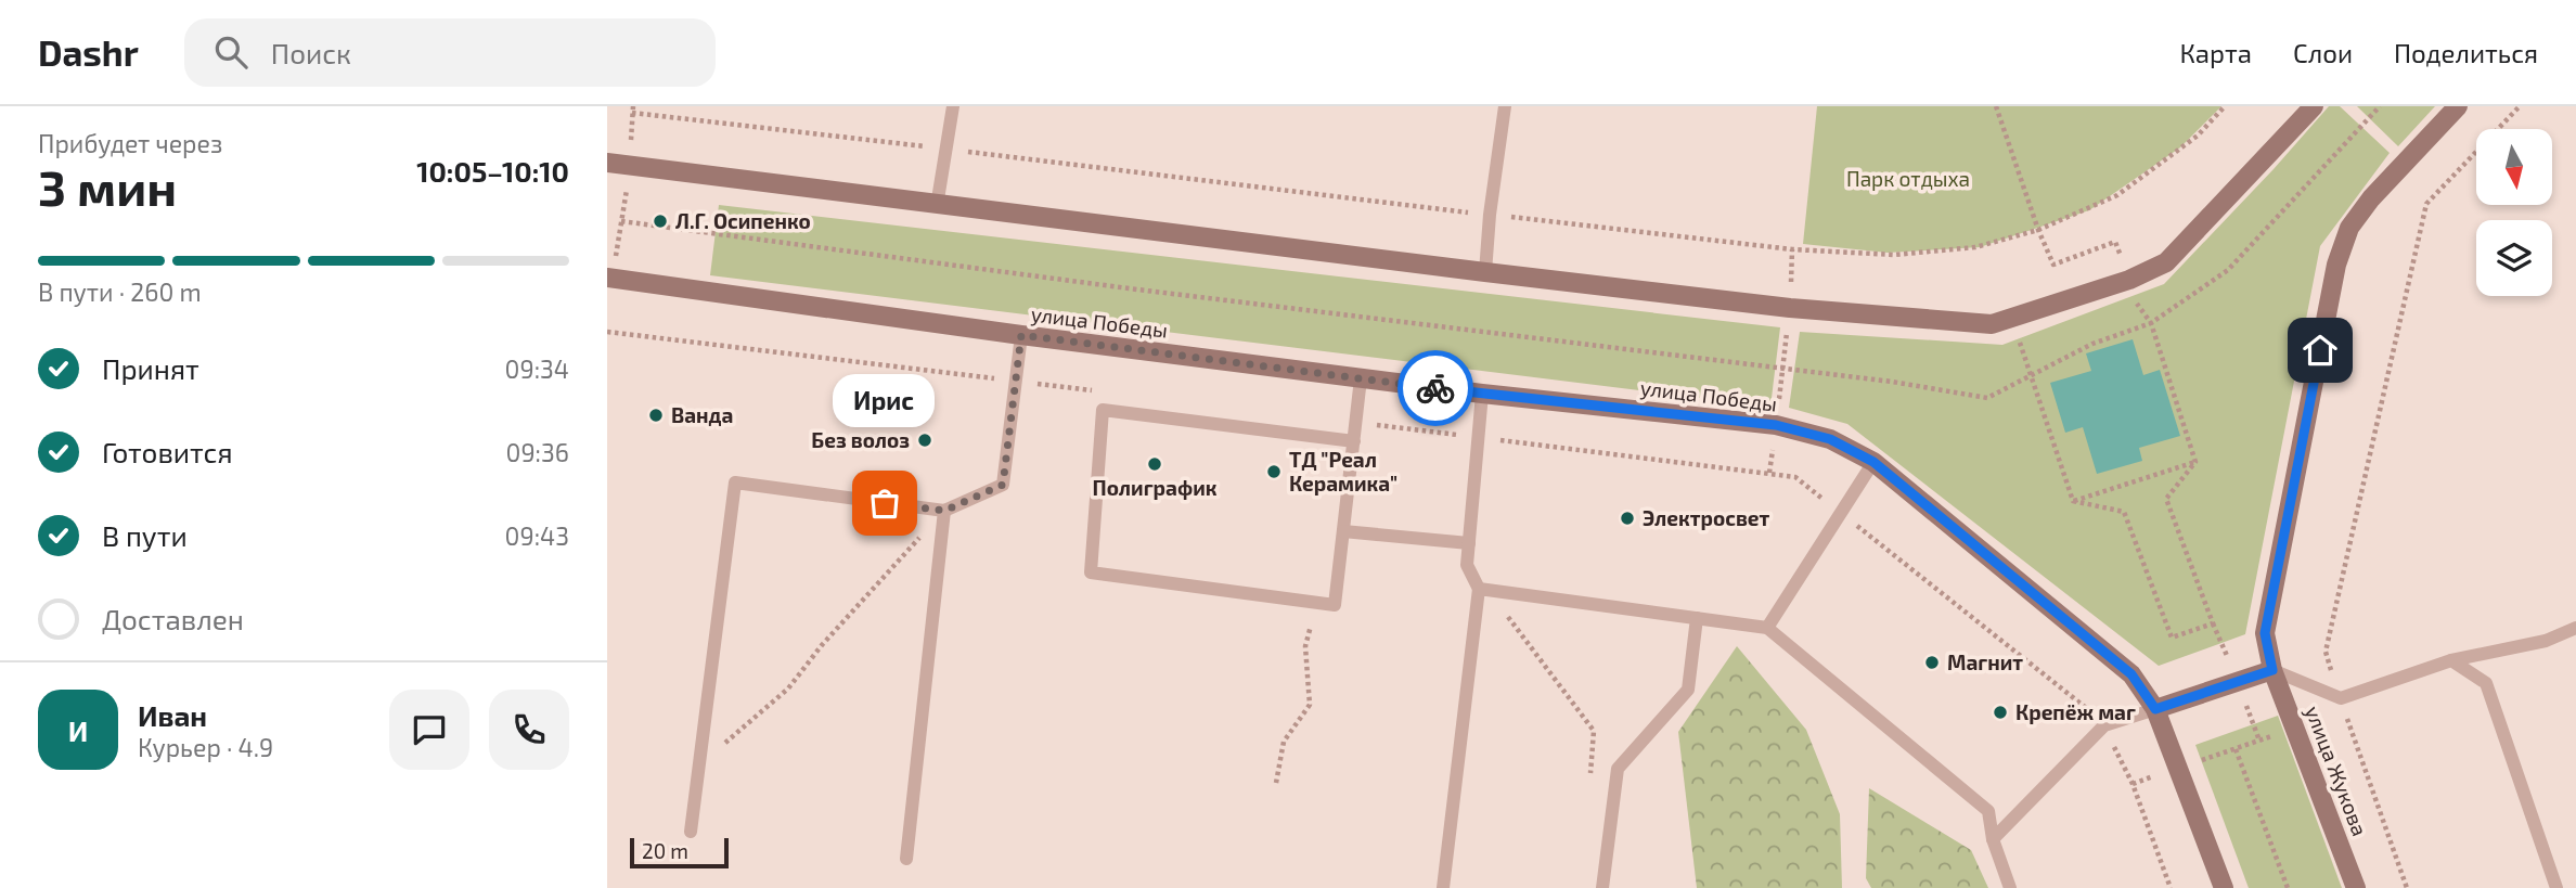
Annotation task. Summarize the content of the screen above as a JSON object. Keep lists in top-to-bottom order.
{
  "streets": {
    "street": ["улица Победы", "улица Жукова"]
  },
  "parks": ["Парк отдыха"],
  "places": [
    "Л.Г. Осипенко",
    "Ванда",
    "Без волоз",
    "Полиграфик",
    "ТД \"Реал Керамика\"",
    "Ирис",
    "Электросвет",
    "Магнит",
    "Крепёж маг"
  ],
  "scale_bar": "20 m",
  "north": "bottom",
  "page": {
    "header": "Dashr",
    "search": "Поиск",
    "nav": ["Карта", "Слои", "Поделиться"],
    "heading": ["3 мин", "Прибудет через", "10:05–10:10"],
    "panel": ["Иван", "Курьер · 4.9"],
    "bar": "В пути · 260 m",
    "list": [
      ["Принят", "09:34"],
      ["Готовится", "09:36"],
      ["В пути", "09:43"],
      "Доставлен"
    ],
    "bubble": "Ирис",
    "round": "И",
    "scale": "20 m"
  }
}
